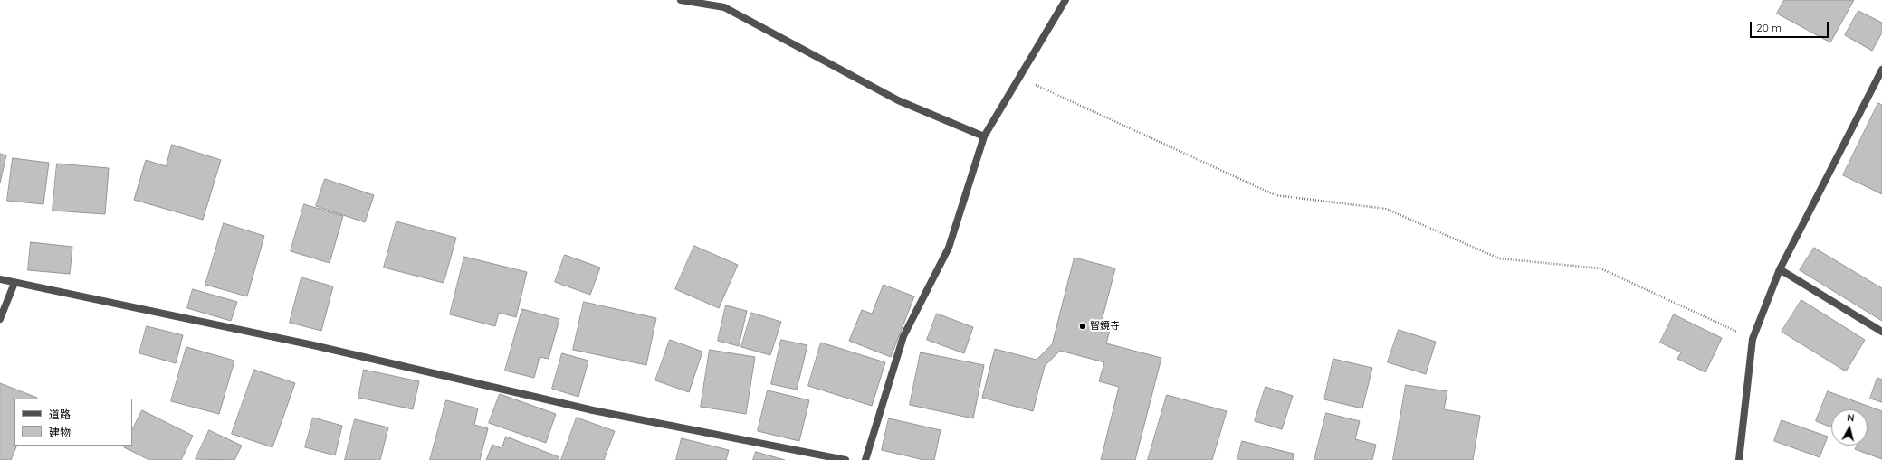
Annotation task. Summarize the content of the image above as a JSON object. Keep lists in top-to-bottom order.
{
  "places": ["智鏡寺"],
  "legend": ["道路", "建物"],
  "scale_bar": "20 m",
  "north": "top"
}
